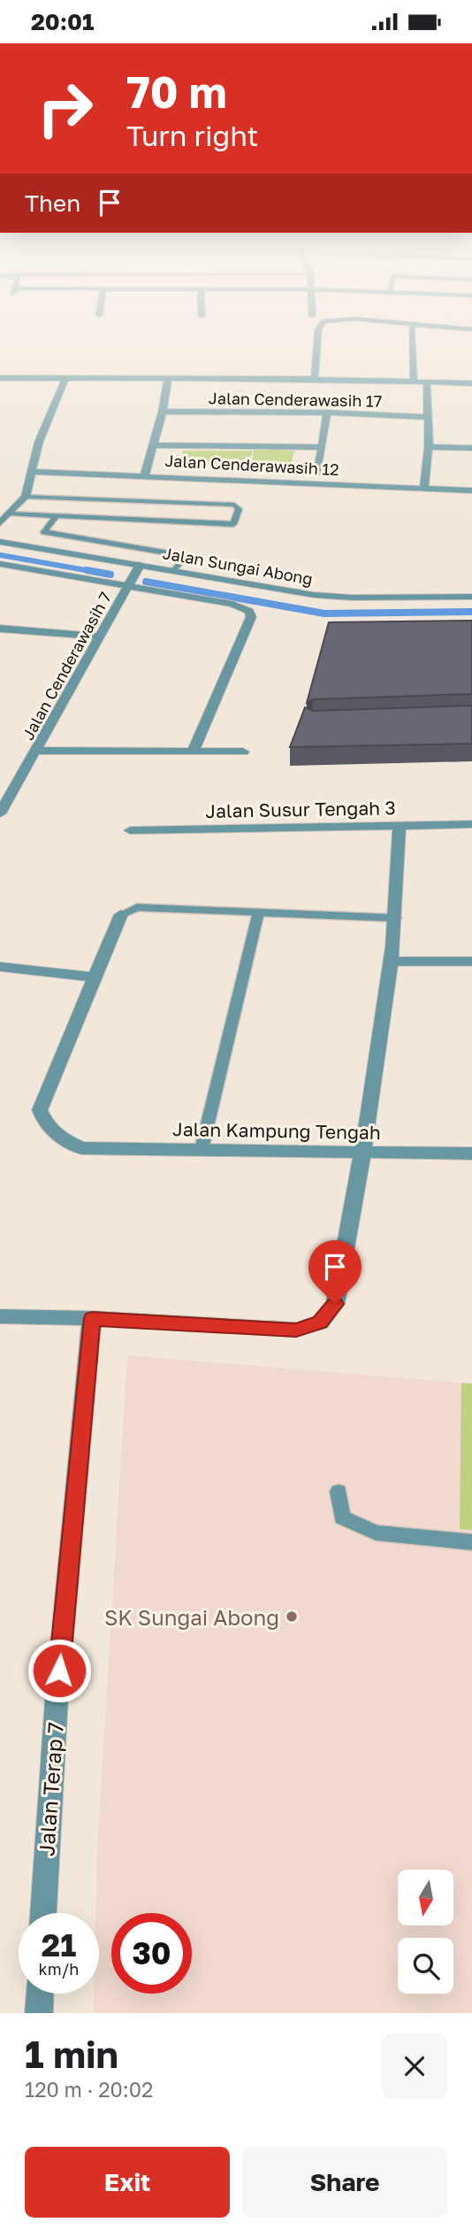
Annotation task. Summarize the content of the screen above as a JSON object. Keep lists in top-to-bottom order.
{
  "streets": {
    "street": [
      "Jalan Cenderawasih 17",
      "Jalan Cenderawasih 12",
      "Jalan Sungai Abong",
      "Jalan Cenderawasih 7",
      "Jalan Susur Tengah 3",
      "Jalan Kampung Tengah",
      "Jalan Terap 7"
    ]
  },
  "crossings": [
    ["Jalan Sungai Abong", "Jalan Cenderawasih 7"]
  ],
  "places": ["SK Sungai Abong"],
  "north": "bottom",
  "page": {
    "status": "20:01",
    "turn": ["70 m", "Turn right"],
    "then": "Then",
    "speed": "21 km/h",
    "limit": "30",
    "heading": ["1 min", "120 m · 20:02"],
    "buttons": ["Exit", "Share"]
  }
}
